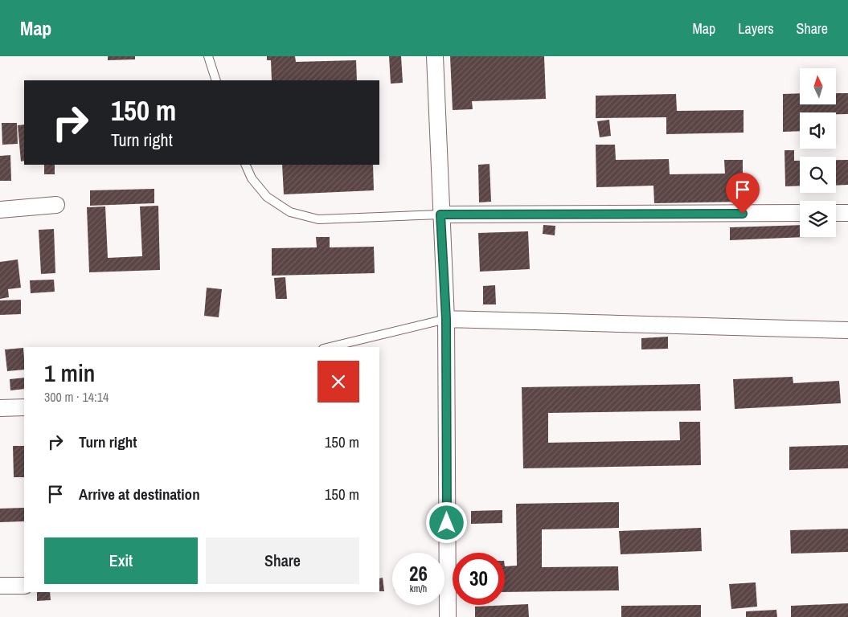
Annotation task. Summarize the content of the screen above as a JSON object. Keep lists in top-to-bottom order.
{
  "north": "top",
  "page": {
    "header": "Map",
    "nav": ["Map", "Layers", "Share"],
    "turn": ["150 m", "Turn right"],
    "heading": ["1 min", "300 m · 14:14"],
    "list": [
      {
        "name": "Turn right",
        "value": "150 m"
      },
      {
        "name": "Arrive at destination",
        "value": "150 m"
      }
    ],
    "buttons": ["Exit", "Share"],
    "speed": "26 km/h",
    "limit": "30"
  }
}
